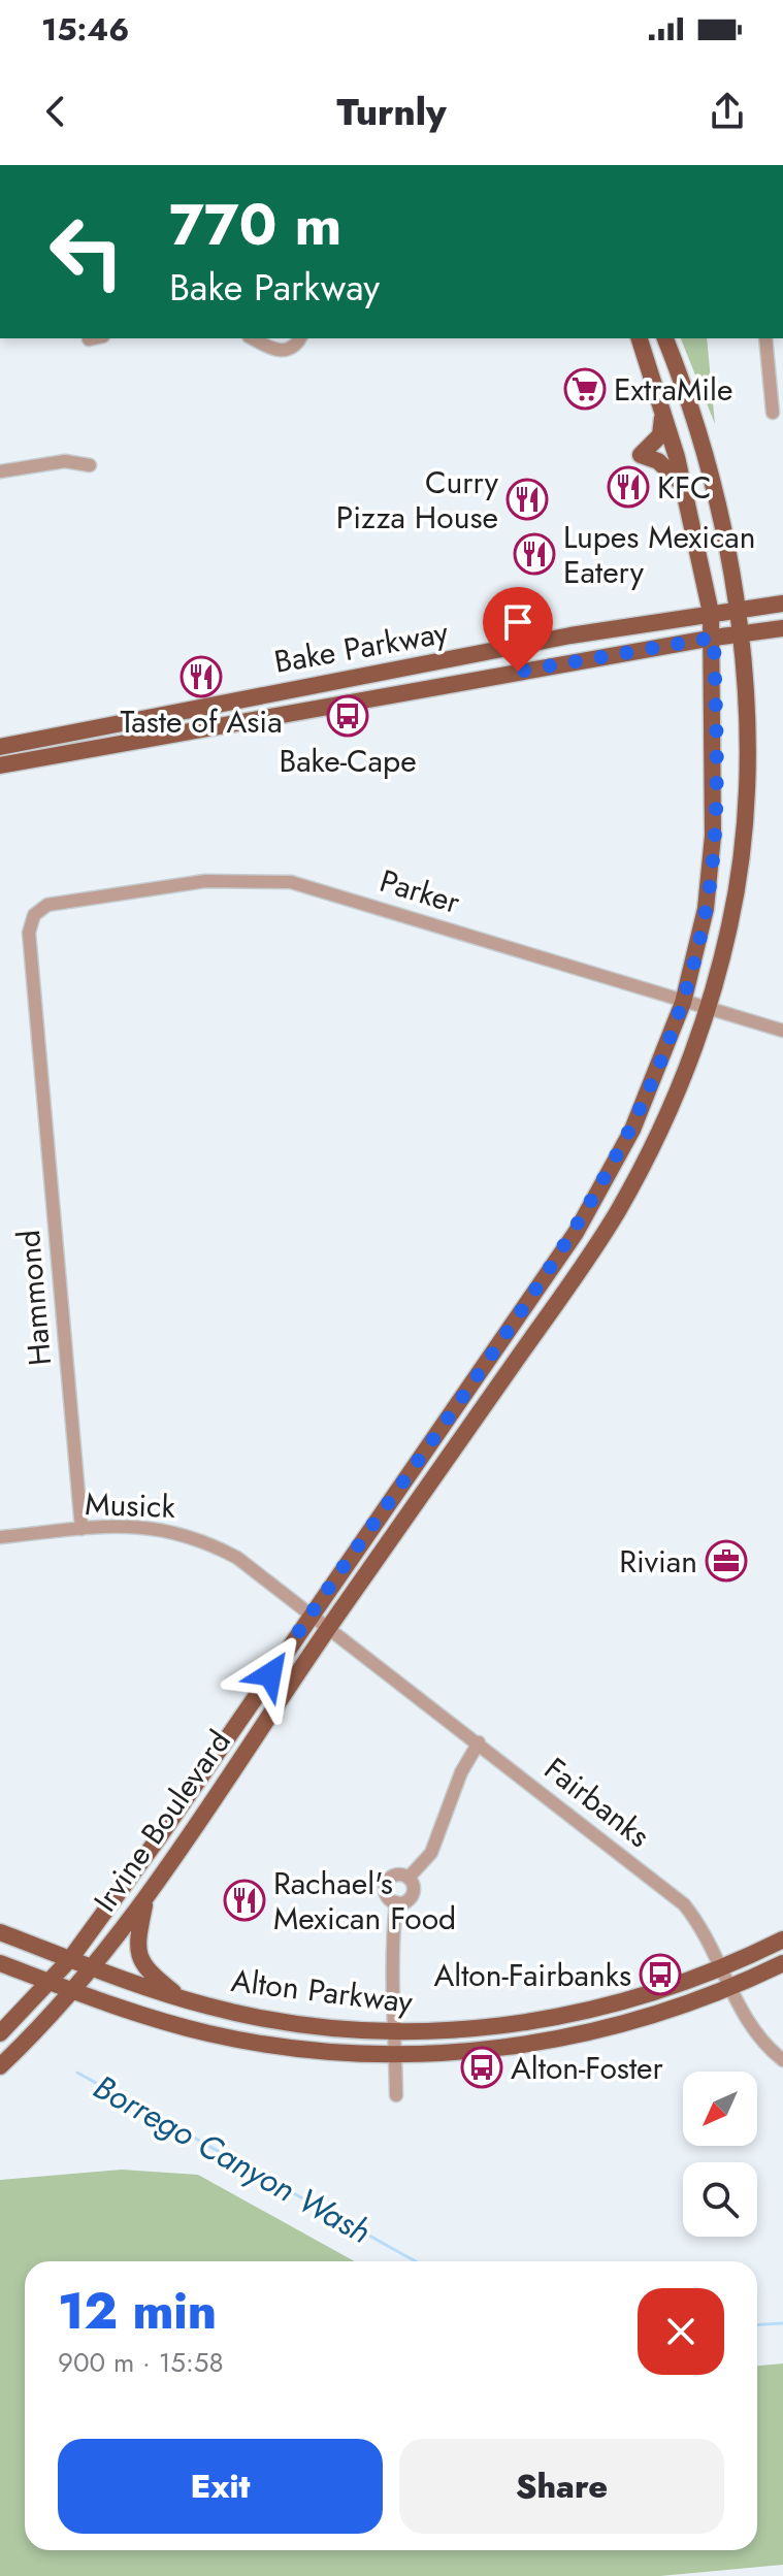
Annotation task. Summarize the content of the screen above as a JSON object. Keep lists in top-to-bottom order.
{
  "streets": {
    "main road": ["Bake Parkway", "Irvine Boulevard", "Alton Parkway"],
    "street": [
      "Parker",
      "Hammond",
      "Musick",
      "Fairbanks"
    ]
  },
  "crossings": [
    ["Bake Parkway", "Irvine Boulevard"],
    ["Parker", "Hammond"],
    ["Parker", "Irvine Boulevard"],
    ["Hammond", "Musick"],
    ["Musick", "Fairbanks"],
    ["Musick", "Irvine Boulevard"],
    ["Fairbanks", "Irvine Boulevard"],
    ["Fairbanks", "Alton Parkway"],
    ["Irvine Boulevard", "Alton Parkway"]
  ],
  "water": ["Borrego Canyon Wash"],
  "places": {
    "supermarket": ["ExtraMile"],
    "restaurant": [
      "KFC",
      "Curry Pizza House",
      "Lupes Mexican Eatery",
      "Taste of Asia",
      "Rachael's Mexican Food"
    ],
    "bus stop": ["Bake-Cape", "Alton-Fairbanks", "Alton-Foster"],
    "office": ["Rivian"]
  },
  "north": "bottom left",
  "page": {
    "status": "15:46",
    "header": "Turnly",
    "turn": ["770 m", "Bake Parkway"],
    "heading": ["12 min", "900 m · 15:58"],
    "buttons": ["Exit", "Share"]
  }
}
